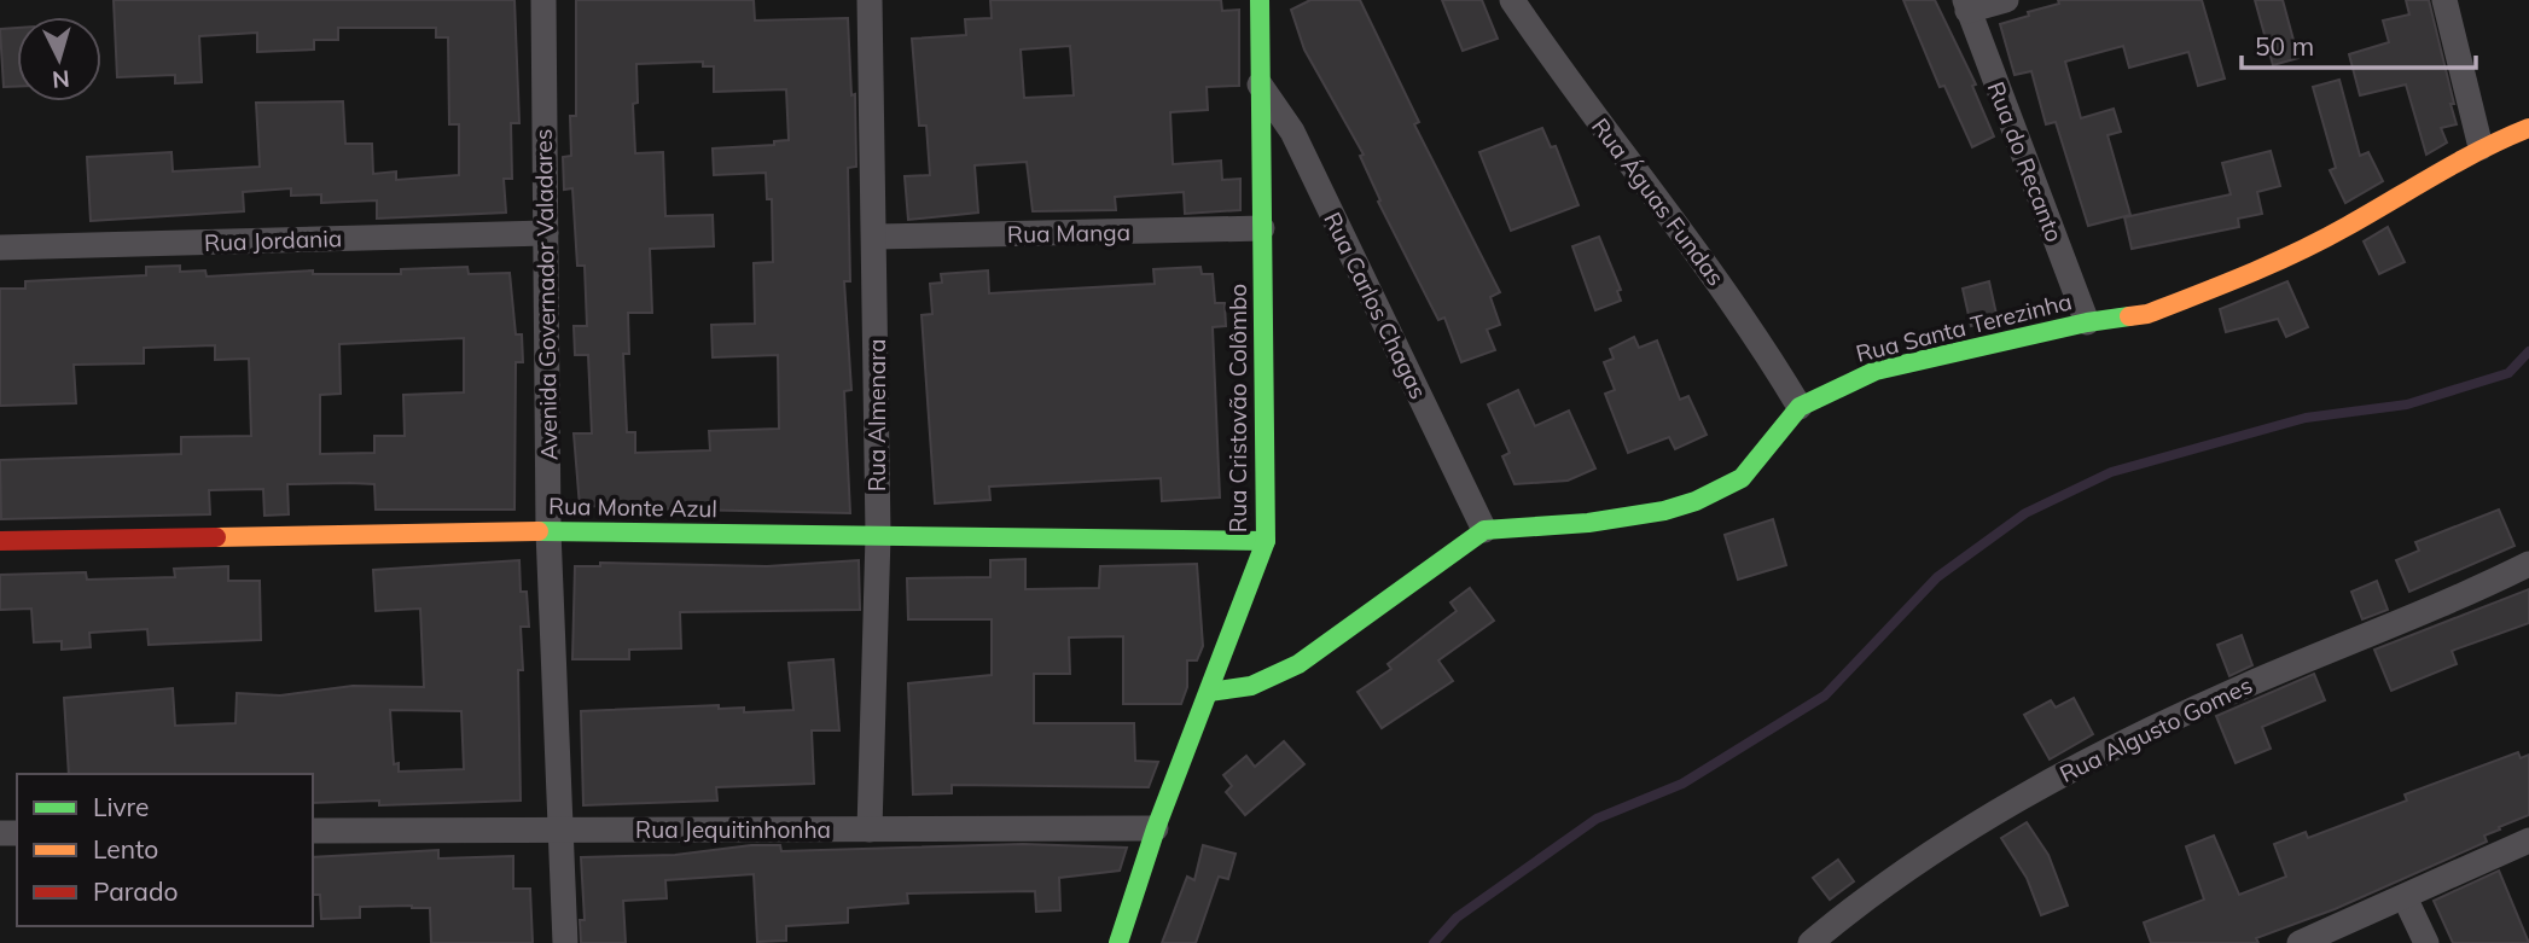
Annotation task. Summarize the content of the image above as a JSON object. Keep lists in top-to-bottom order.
{
  "streets": {
    "street": [
      "Rua do Recanto",
      "Rua Águas Fundas",
      "Rua Manga",
      "Rua Jordania",
      "Avenida Governador Valadares",
      "Rua Carlos Chagas",
      "Rua Santa Terezinha",
      "Rua Cristovão Colômbo",
      "Rua Almenara",
      "Rua Monte Azul",
      "Rua Algusto Gomes",
      "Rua Jequitinhonha"
    ]
  },
  "crossings": [
    ["Rua do Recanto", "Rua Santa Terezinha"],
    ["Rua Águas Fundas", "Rua Santa Terezinha"],
    ["Rua Manga", "Rua Cristovão Colômbo"],
    ["Rua Manga", "Rua Almenara"],
    ["Rua Jordania", "Avenida Governador Valadares"],
    ["Avenida Governador Valadares", "Rua Monte Azul"],
    ["Avenida Governador Valadares", "Rua Jequitinhonha"],
    ["Rua Carlos Chagas", "Rua Santa Terezinha"],
    ["Rua Carlos Chagas", "Rua Cristovão Colômbo"],
    ["Rua Cristovão Colômbo", "Rua Monte Azul"],
    ["Rua Cristovão Colômbo", "Rua Jequitinhonha"],
    ["Rua Almenara", "Rua Monte Azul"],
    ["Rua Almenara", "Rua Jequitinhonha"]
  ],
  "legend": ["Livre", "Lento", "Parado"],
  "scale_bar": "50 m",
  "north": "bottom"
}
